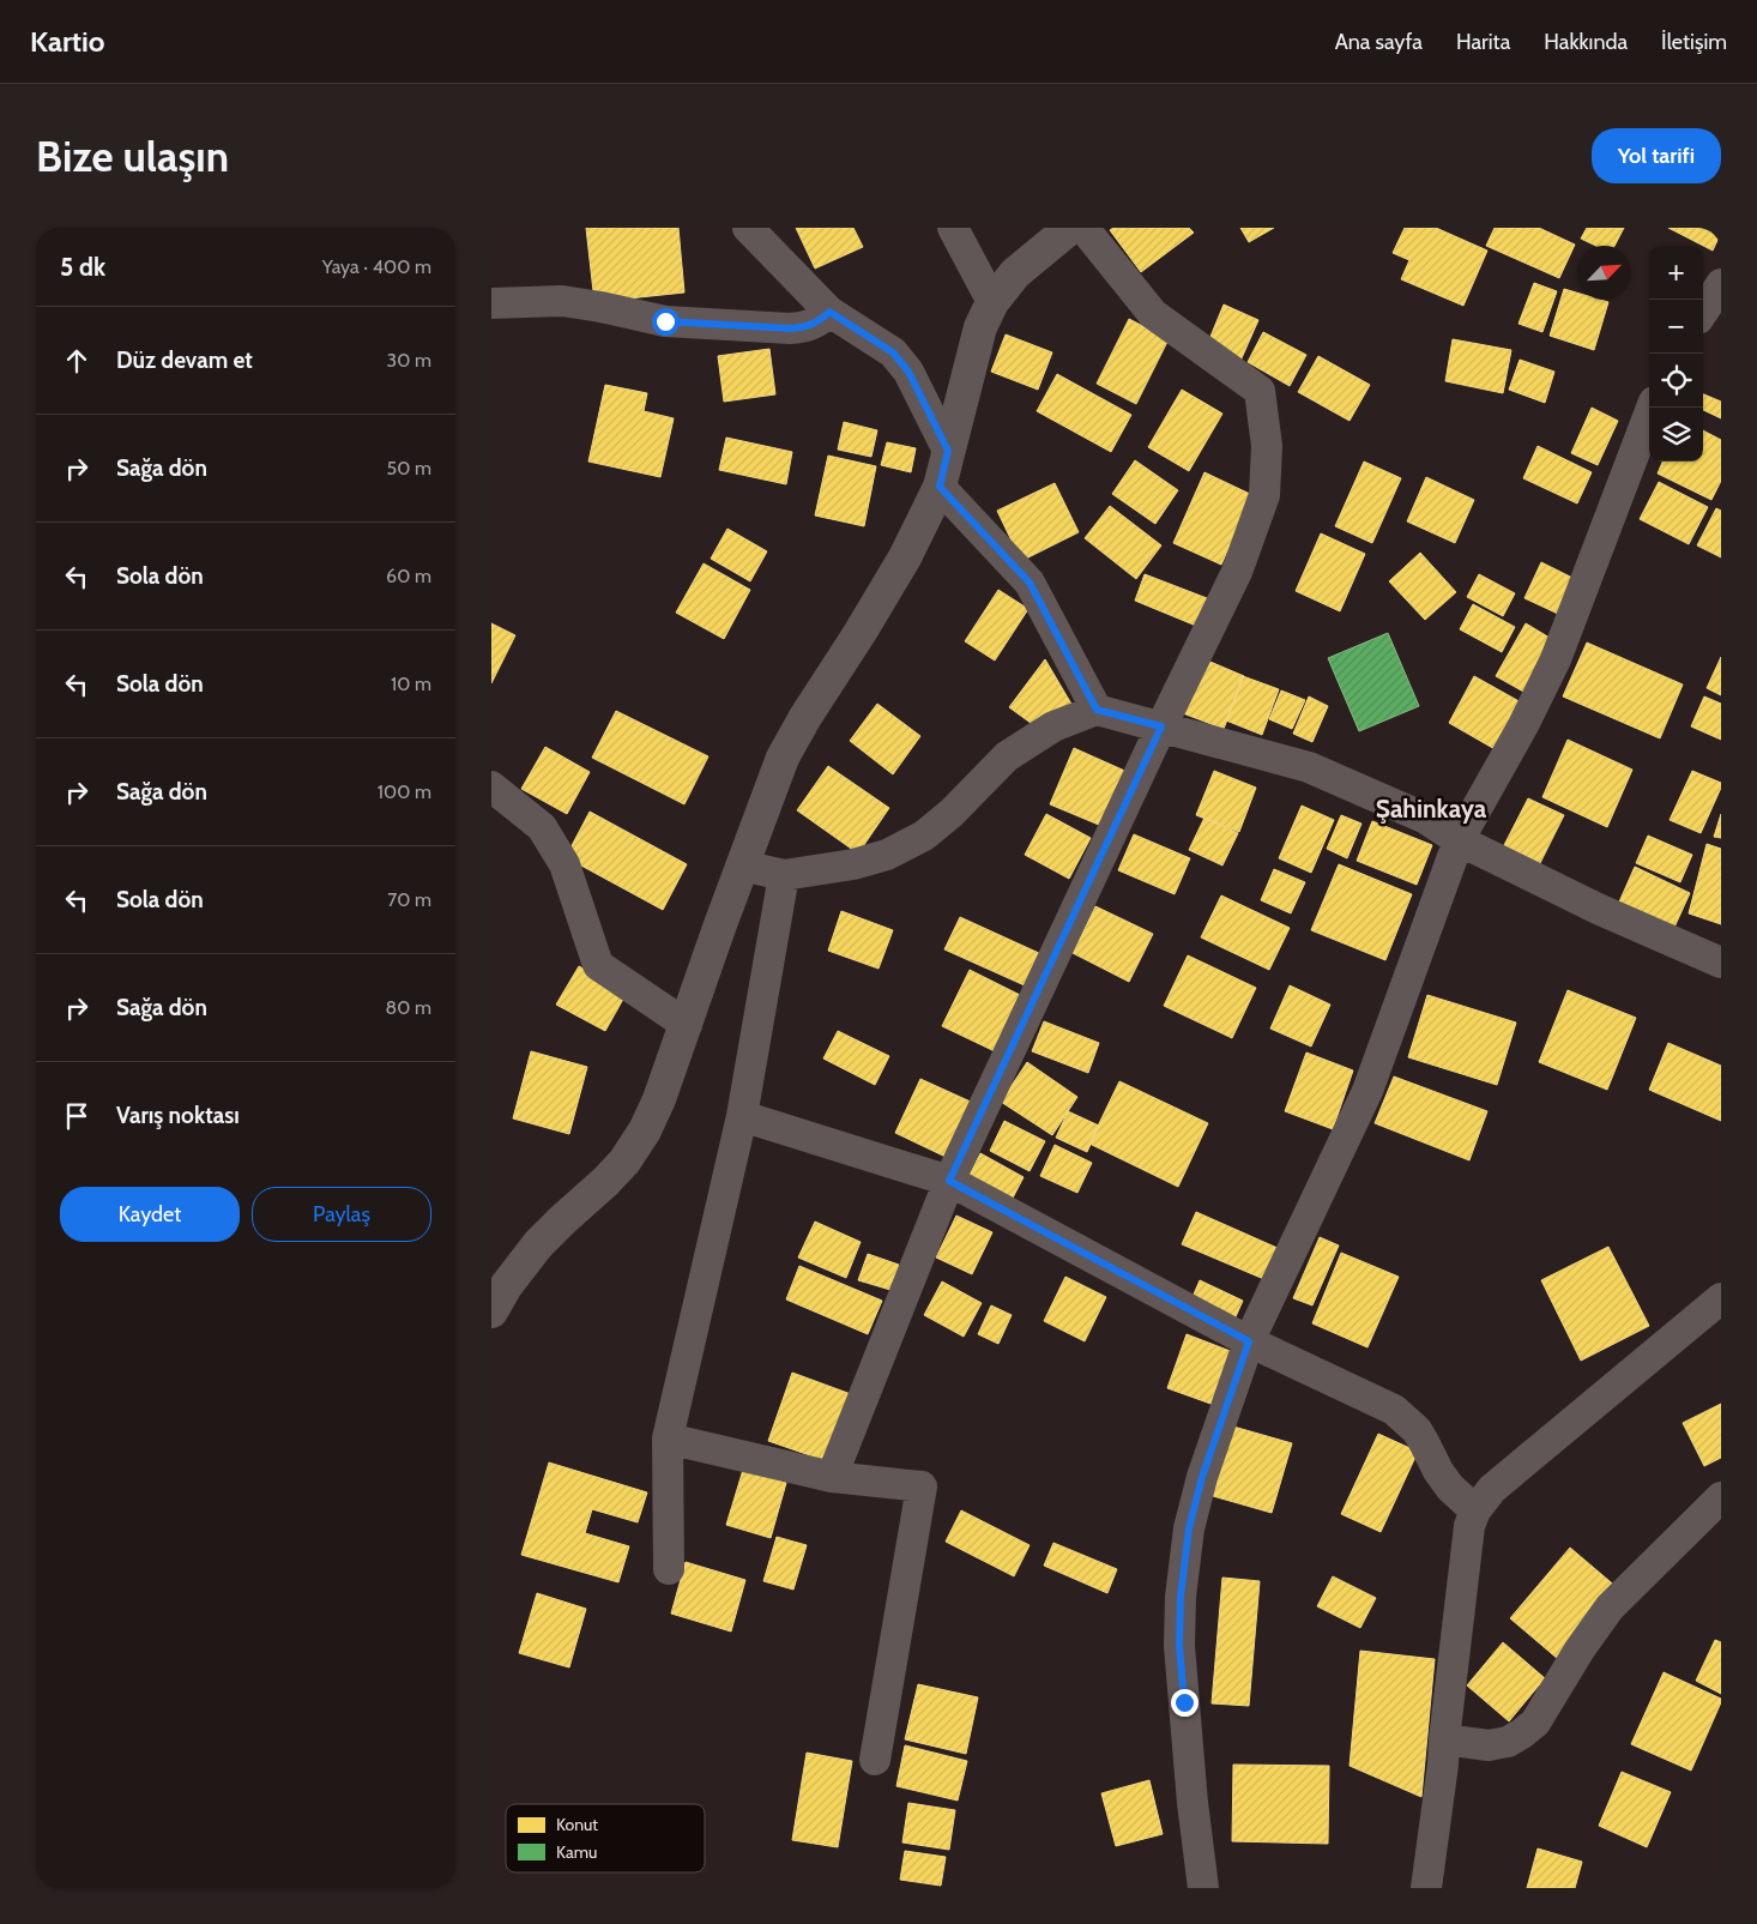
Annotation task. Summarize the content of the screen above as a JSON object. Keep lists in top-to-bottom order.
{
  "districts": ["Şahinkaya"],
  "legend": ["Konut", "Kamu"],
  "north": "top right",
  "page": {
    "header": "Kartio",
    "nav": [
      "Ana sayfa",
      "Harita",
      "Hakkında",
      "İletişim"
    ],
    "buttons": [
      "Yol tarifi",
      ["Kaydet", "Paylaş"]
    ],
    "title": "Bize ulaşın",
    "heading": ["5 dk", "Yaya · 400 m"],
    "map_buttons": ["+", "−"],
    "list": [
      ["Düz devam et", "30 m"],
      ["Sağa dön", "50 m"],
      ["Sola dön", "60 m"],
      ["Sola dön", "10 m"],
      ["Sağa dön", "100 m"],
      ["Sola dön", "70 m"],
      ["Sağa dön", "80 m"],
      "Varış noktası"
    ]
  }
}
